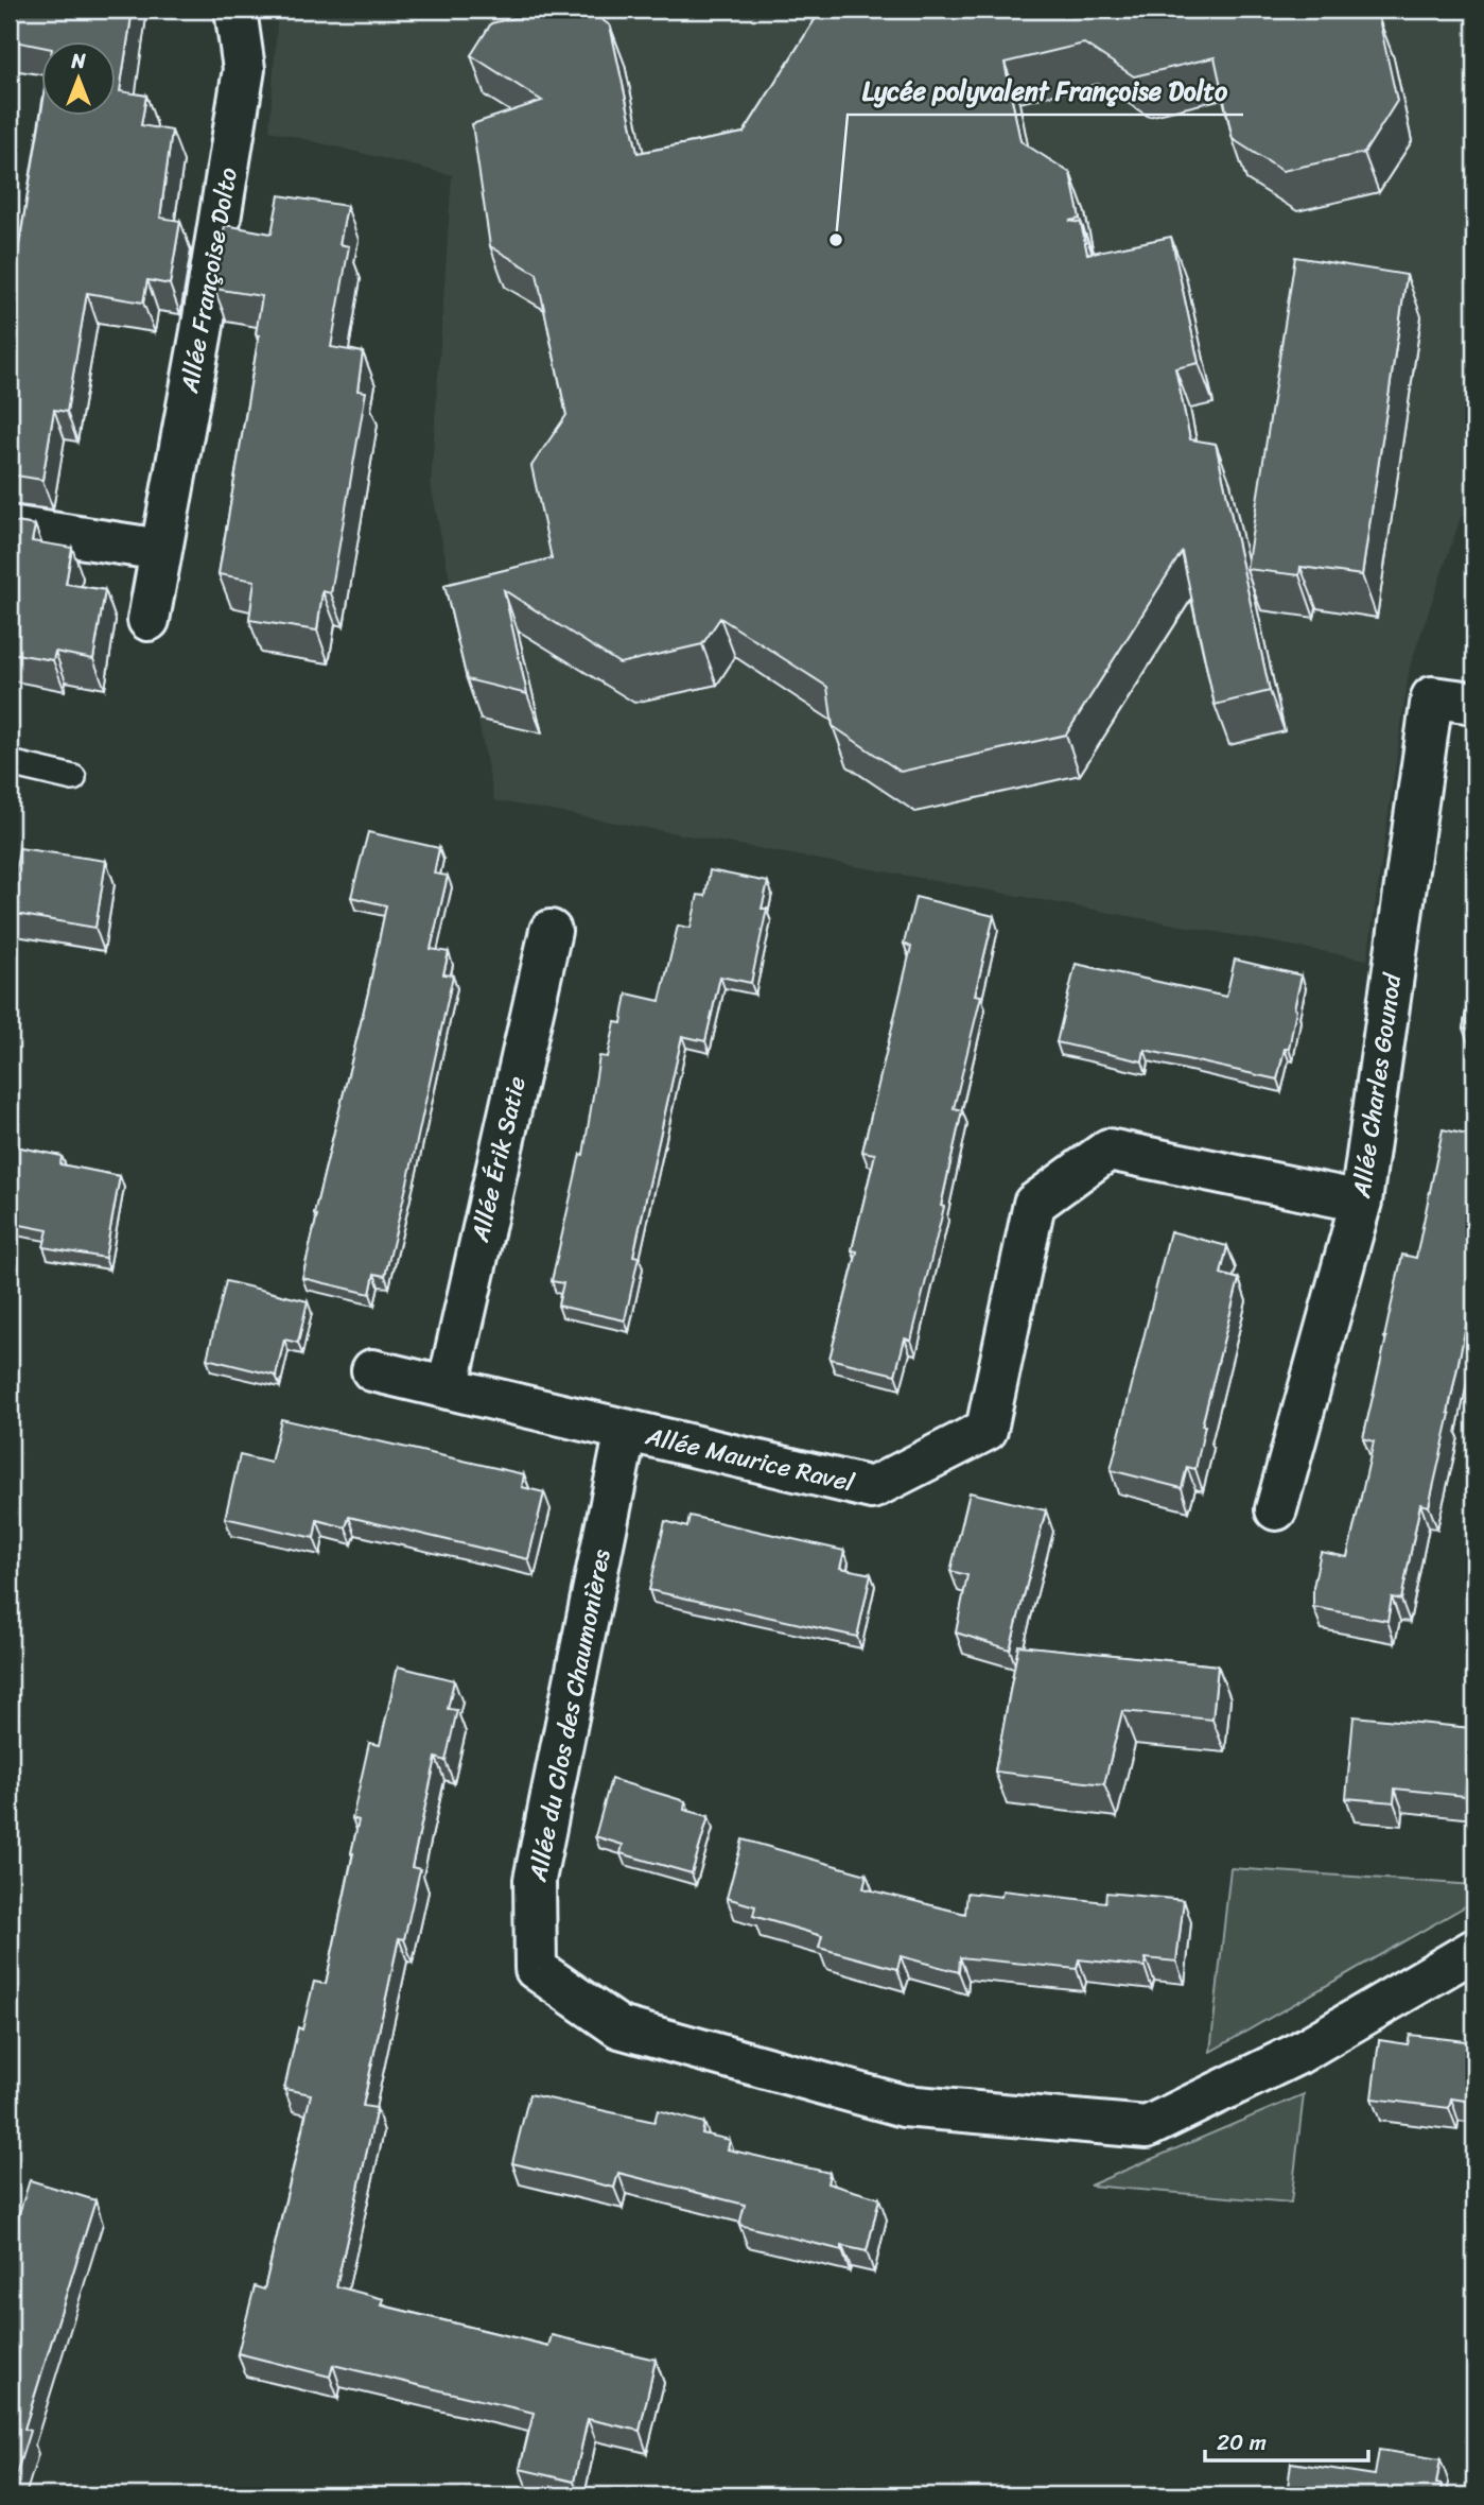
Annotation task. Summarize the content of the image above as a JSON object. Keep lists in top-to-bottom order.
{
  "streets": {
    "street": [
      "Allée Françoise Dolto",
      "Allée Charles Gounod",
      "Allée Érik Satie",
      "Allée Maurice Ravel",
      "Allée du Clos des Chaumonières"
    ]
  },
  "crossings": [
    ["Allée Charles Gounod", "Allée Maurice Ravel"],
    ["Allée Érik Satie", "Allée Maurice Ravel"],
    ["Allée Maurice Ravel", "Allée du Clos des Chaumonières"]
  ],
  "places": ["Lycée polyvalent Françoise Dolto"],
  "scale_bar": "20 m",
  "north": "top"
}
